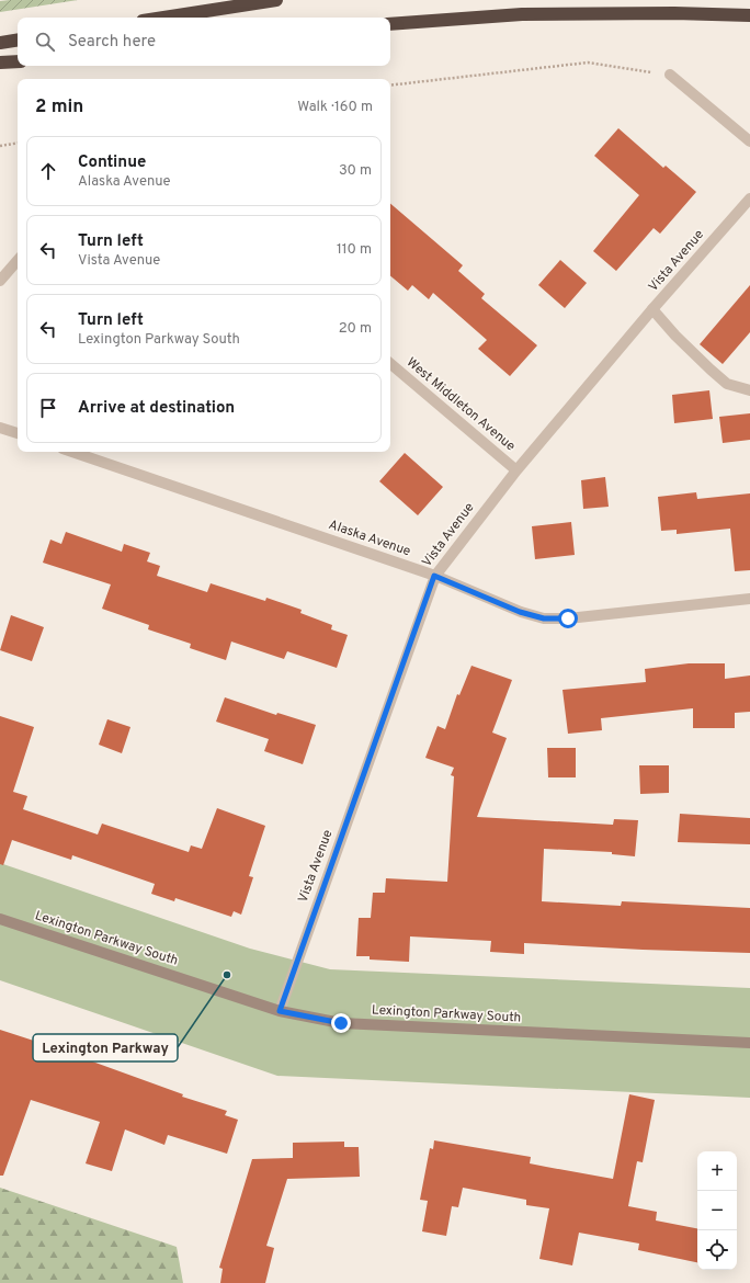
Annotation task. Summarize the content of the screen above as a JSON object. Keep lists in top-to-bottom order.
{
  "streets": {
    "street": [
      "Vista Avenue",
      "West Middleton Avenue",
      "Alaska Avenue",
      "Lexington Parkway South"
    ]
  },
  "crossings": [
    ["Vista Avenue", "West Middleton Avenue"],
    ["Vista Avenue", "Alaska Avenue"],
    ["Vista Avenue", "Lexington Parkway South"]
  ],
  "places": ["Lexington Parkway"],
  "page": {
    "search": "Search here",
    "heading": ["2 min", "Walk · 160 m"],
    "list": [
      ["Continue", "Alaska Avenue", "30 m"],
      ["Turn left", "Vista Avenue", "110 m"],
      ["Turn left", "Lexington Parkway South", "20 m"],
      "Arrive at destination"
    ],
    "map_buttons": ["+", "−"]
  }
}
